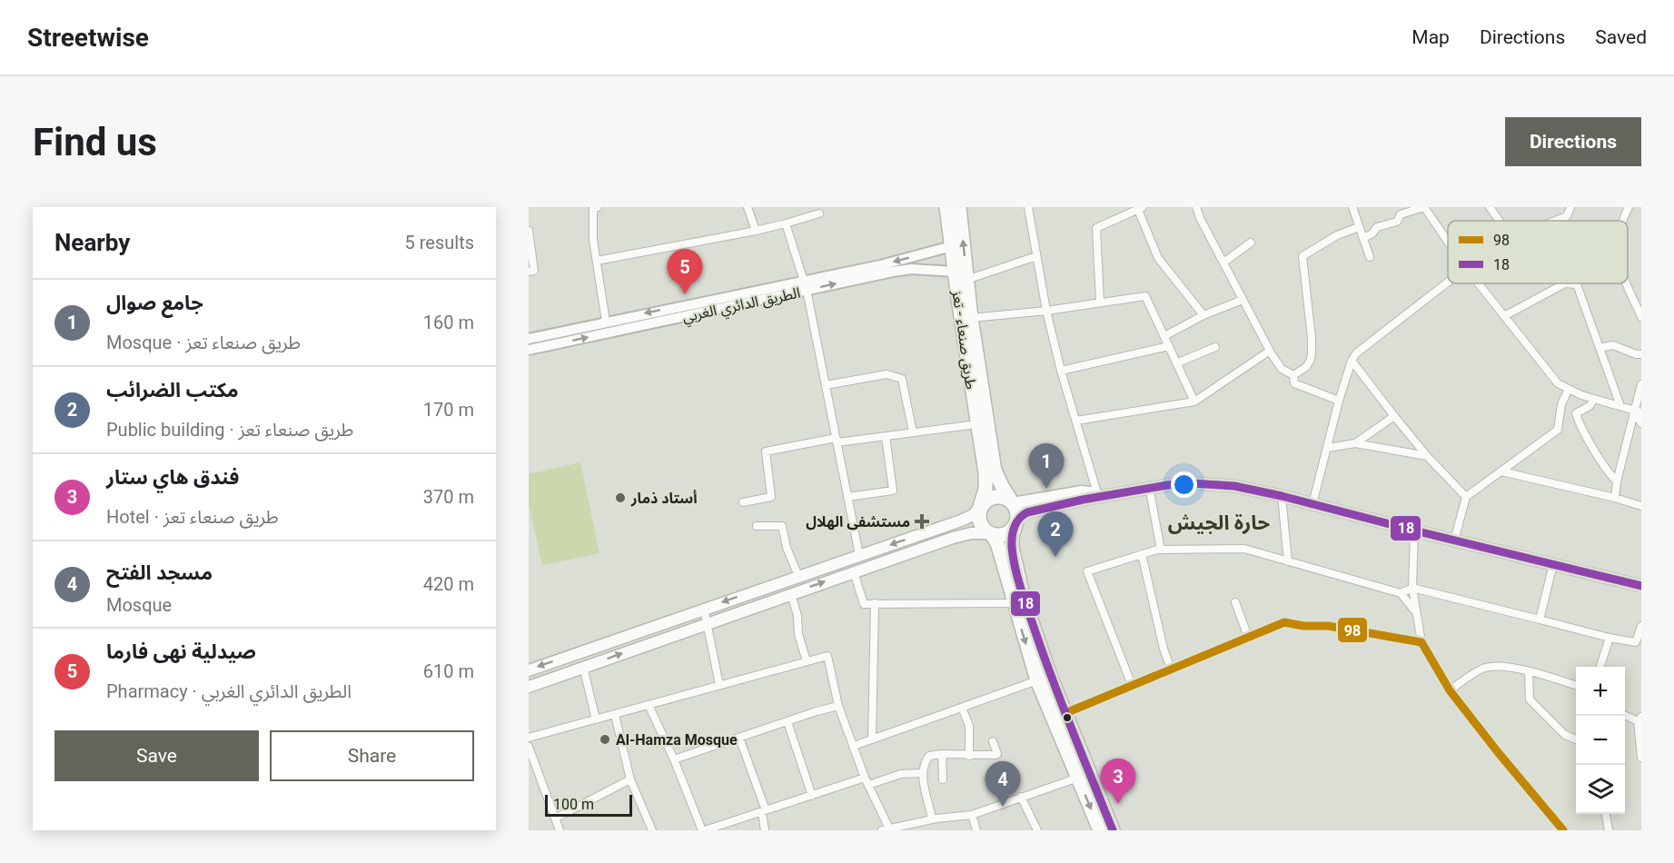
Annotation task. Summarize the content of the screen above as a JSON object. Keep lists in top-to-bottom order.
{
  "streets": {
    "highway": ["طريق صنعاء - تعز"],
    "main road": ["الطريق الدائري الغربي"]
  },
  "crossings": [
    ["الطريق الدائري الغربي", "طريق صنعاء - تعز"]
  ],
  "districts": ["حارة الجيش"],
  "places": {
    "other": ["أستاد ذمار", "Al-Hamza Mosque"],
    "health": ["مستشفى الهلال"]
  },
  "lines": ["transit line 18", "transit line 98"],
  "legend": ["98", "18"],
  "scale_bar": "100 m",
  "page": {
    "header": "Streetwise",
    "nav": ["Map", "Directions", "Saved"],
    "buttons": [
      "Directions",
      ["Save", "Share"]
    ],
    "title": "Find us",
    "heading": ["Nearby", "5 results"],
    "pins": [
      "5",
      "1",
      "2",
      "3",
      "4"
    ],
    "list": [
      {
        "mark": "1",
        "name": "جامع صوال",
        "note": "Mosque · طريق صنعاء تعز",
        "value": "160 m"
      },
      {
        "mark": "2",
        "name": "مكتب الضرائب",
        "note": "Public building · طريق صنعاء تعز",
        "value": "170 m"
      },
      {
        "mark": "3",
        "name": "فندق هاي ستار",
        "note": "Hotel · طريق صنعاء تعز",
        "value": "370 m"
      },
      {
        "mark": "4",
        "name": "مسجد الفتح",
        "note": "Mosque",
        "value": "420 m"
      },
      {
        "mark": "5",
        "name": "صيدلية نهى فارما",
        "note": "Pharmacy · الطريق الدائري الغربي",
        "value": "610 m"
      }
    ],
    "map_buttons": ["+", "−"],
    "scale": "100 m"
  }
}
